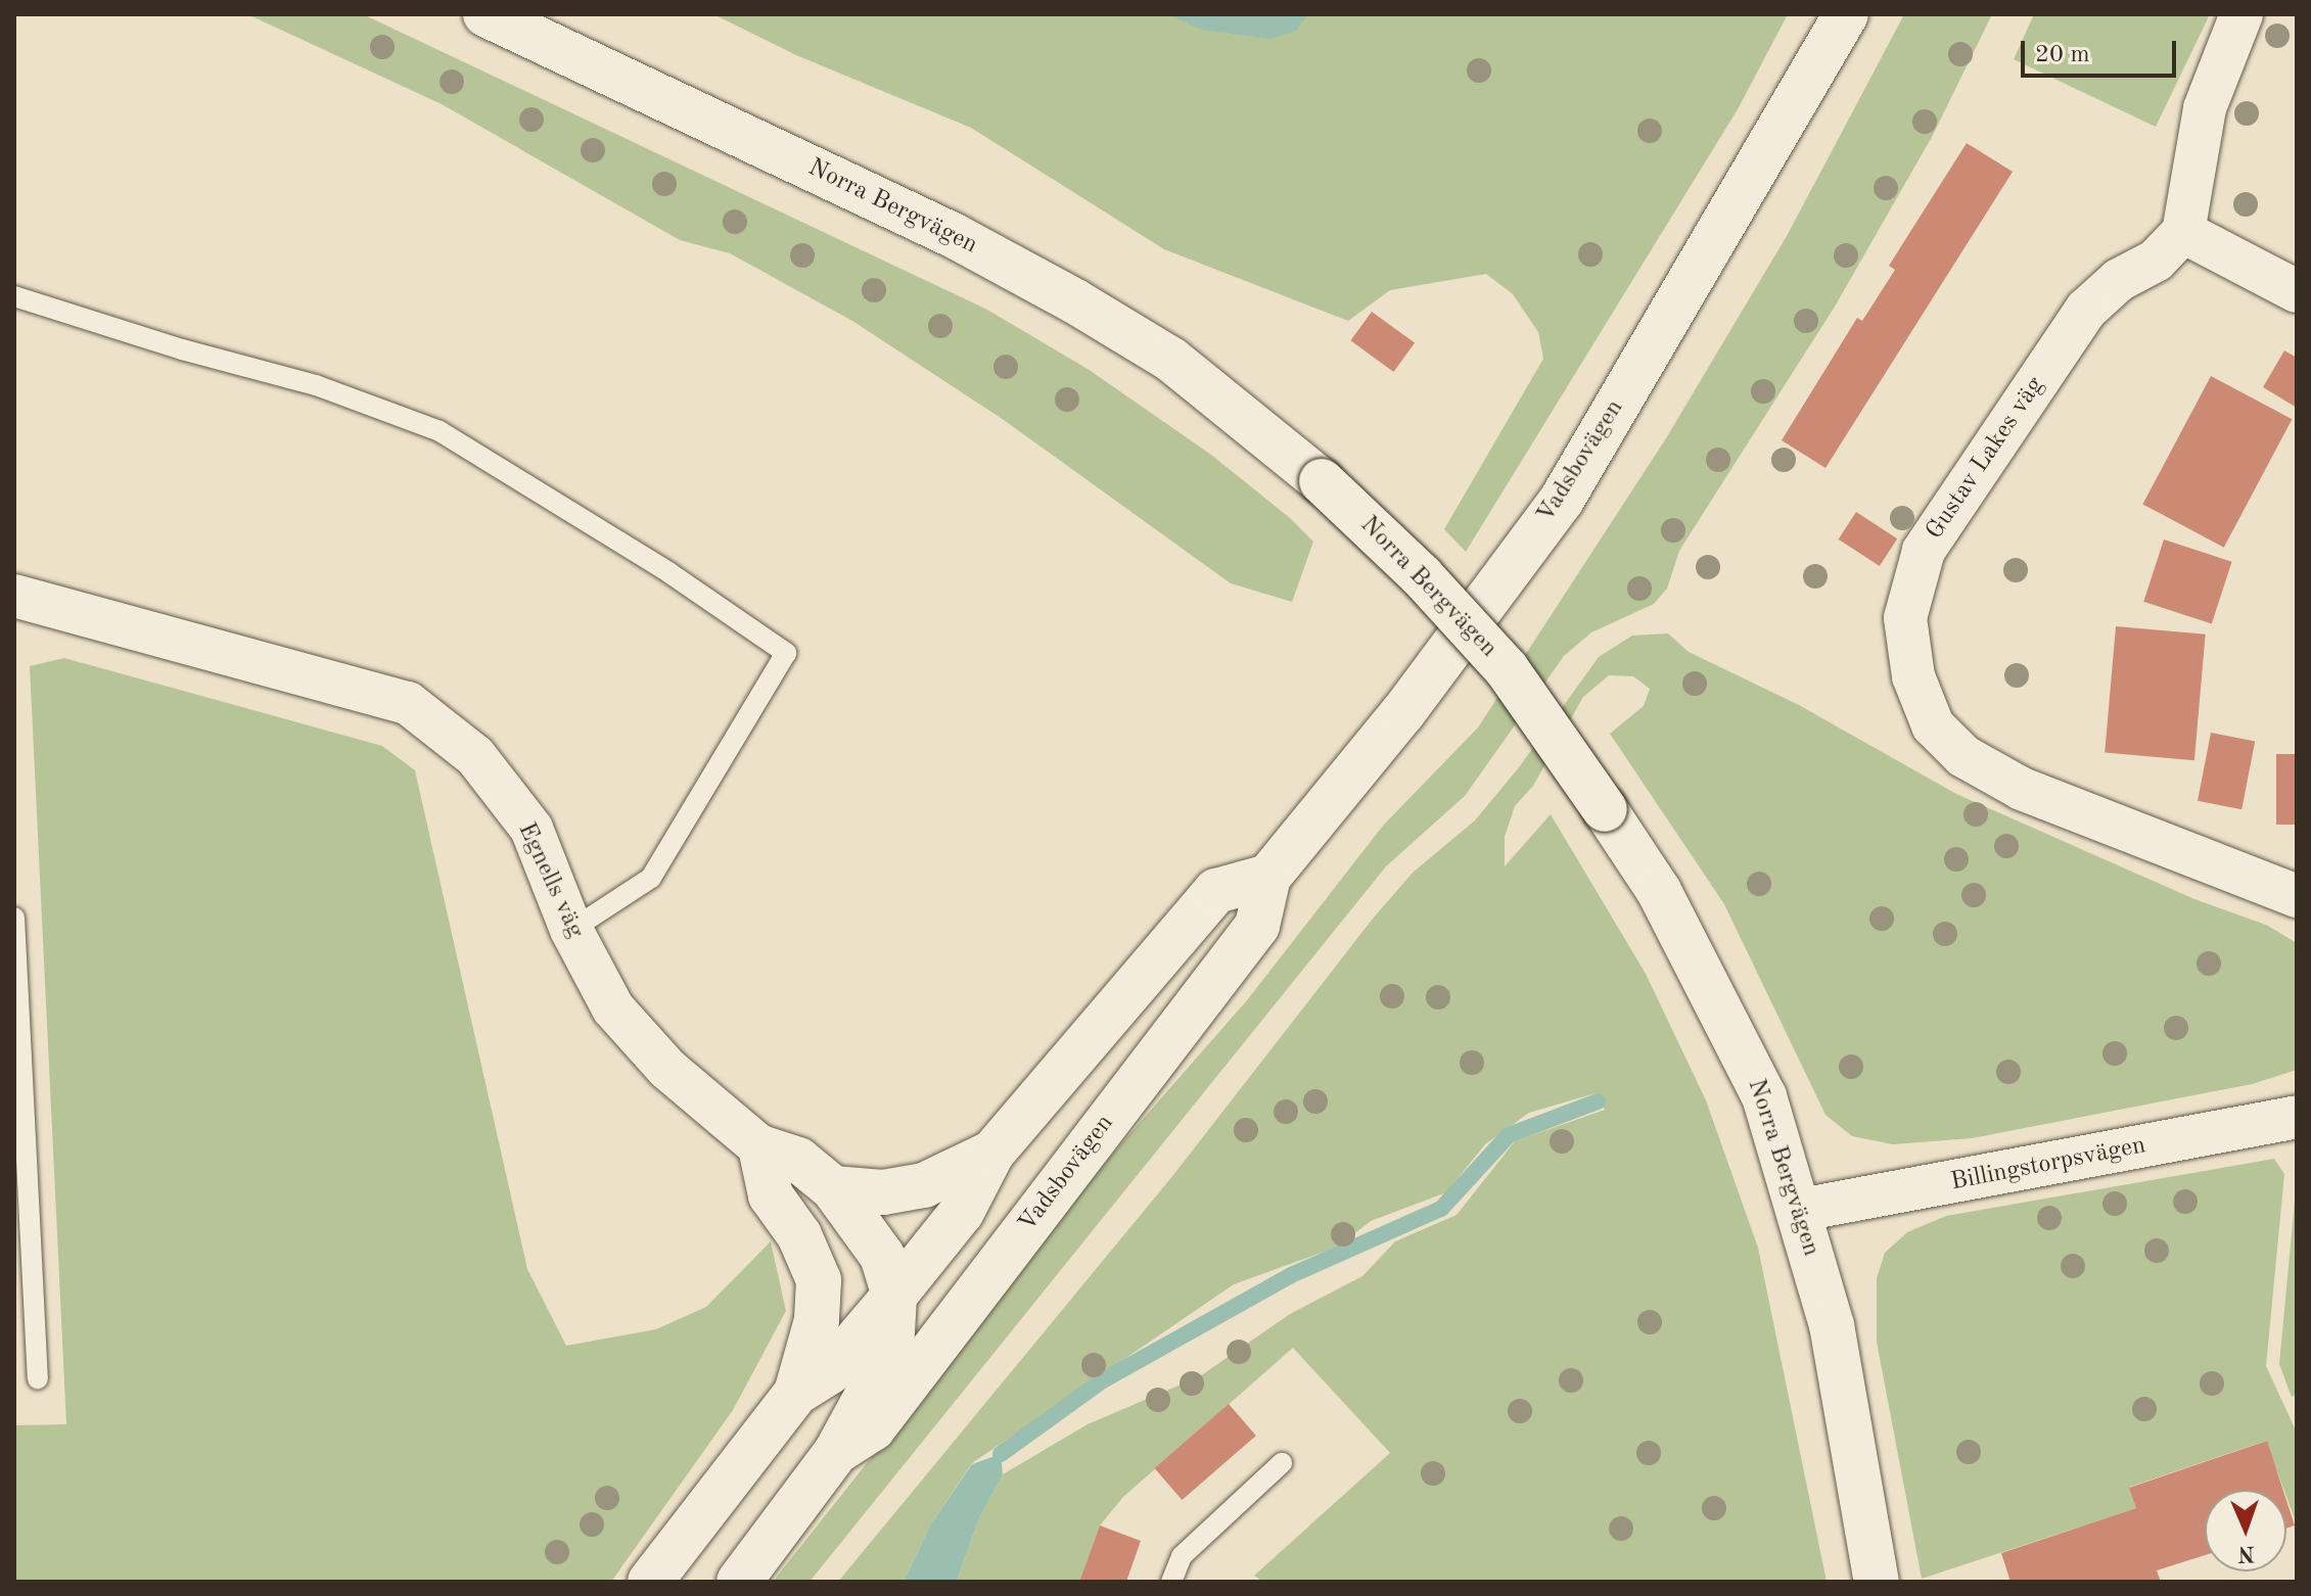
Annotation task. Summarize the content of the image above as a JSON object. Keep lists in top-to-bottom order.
{
  "streets": {
    "main road": ["Norra Bergvägen", "Vadsbovägen"],
    "street": ["Gustav Lakes väg", "Egnells väg", "Billingstorpsvägen"]
  },
  "crossings": [
    ["Norra Bergvägen", "Billingstorpsvägen"],
    ["Vadsbovägen", "Egnells väg"]
  ],
  "scale_bar": "20 m",
  "north": "bottom"
}
